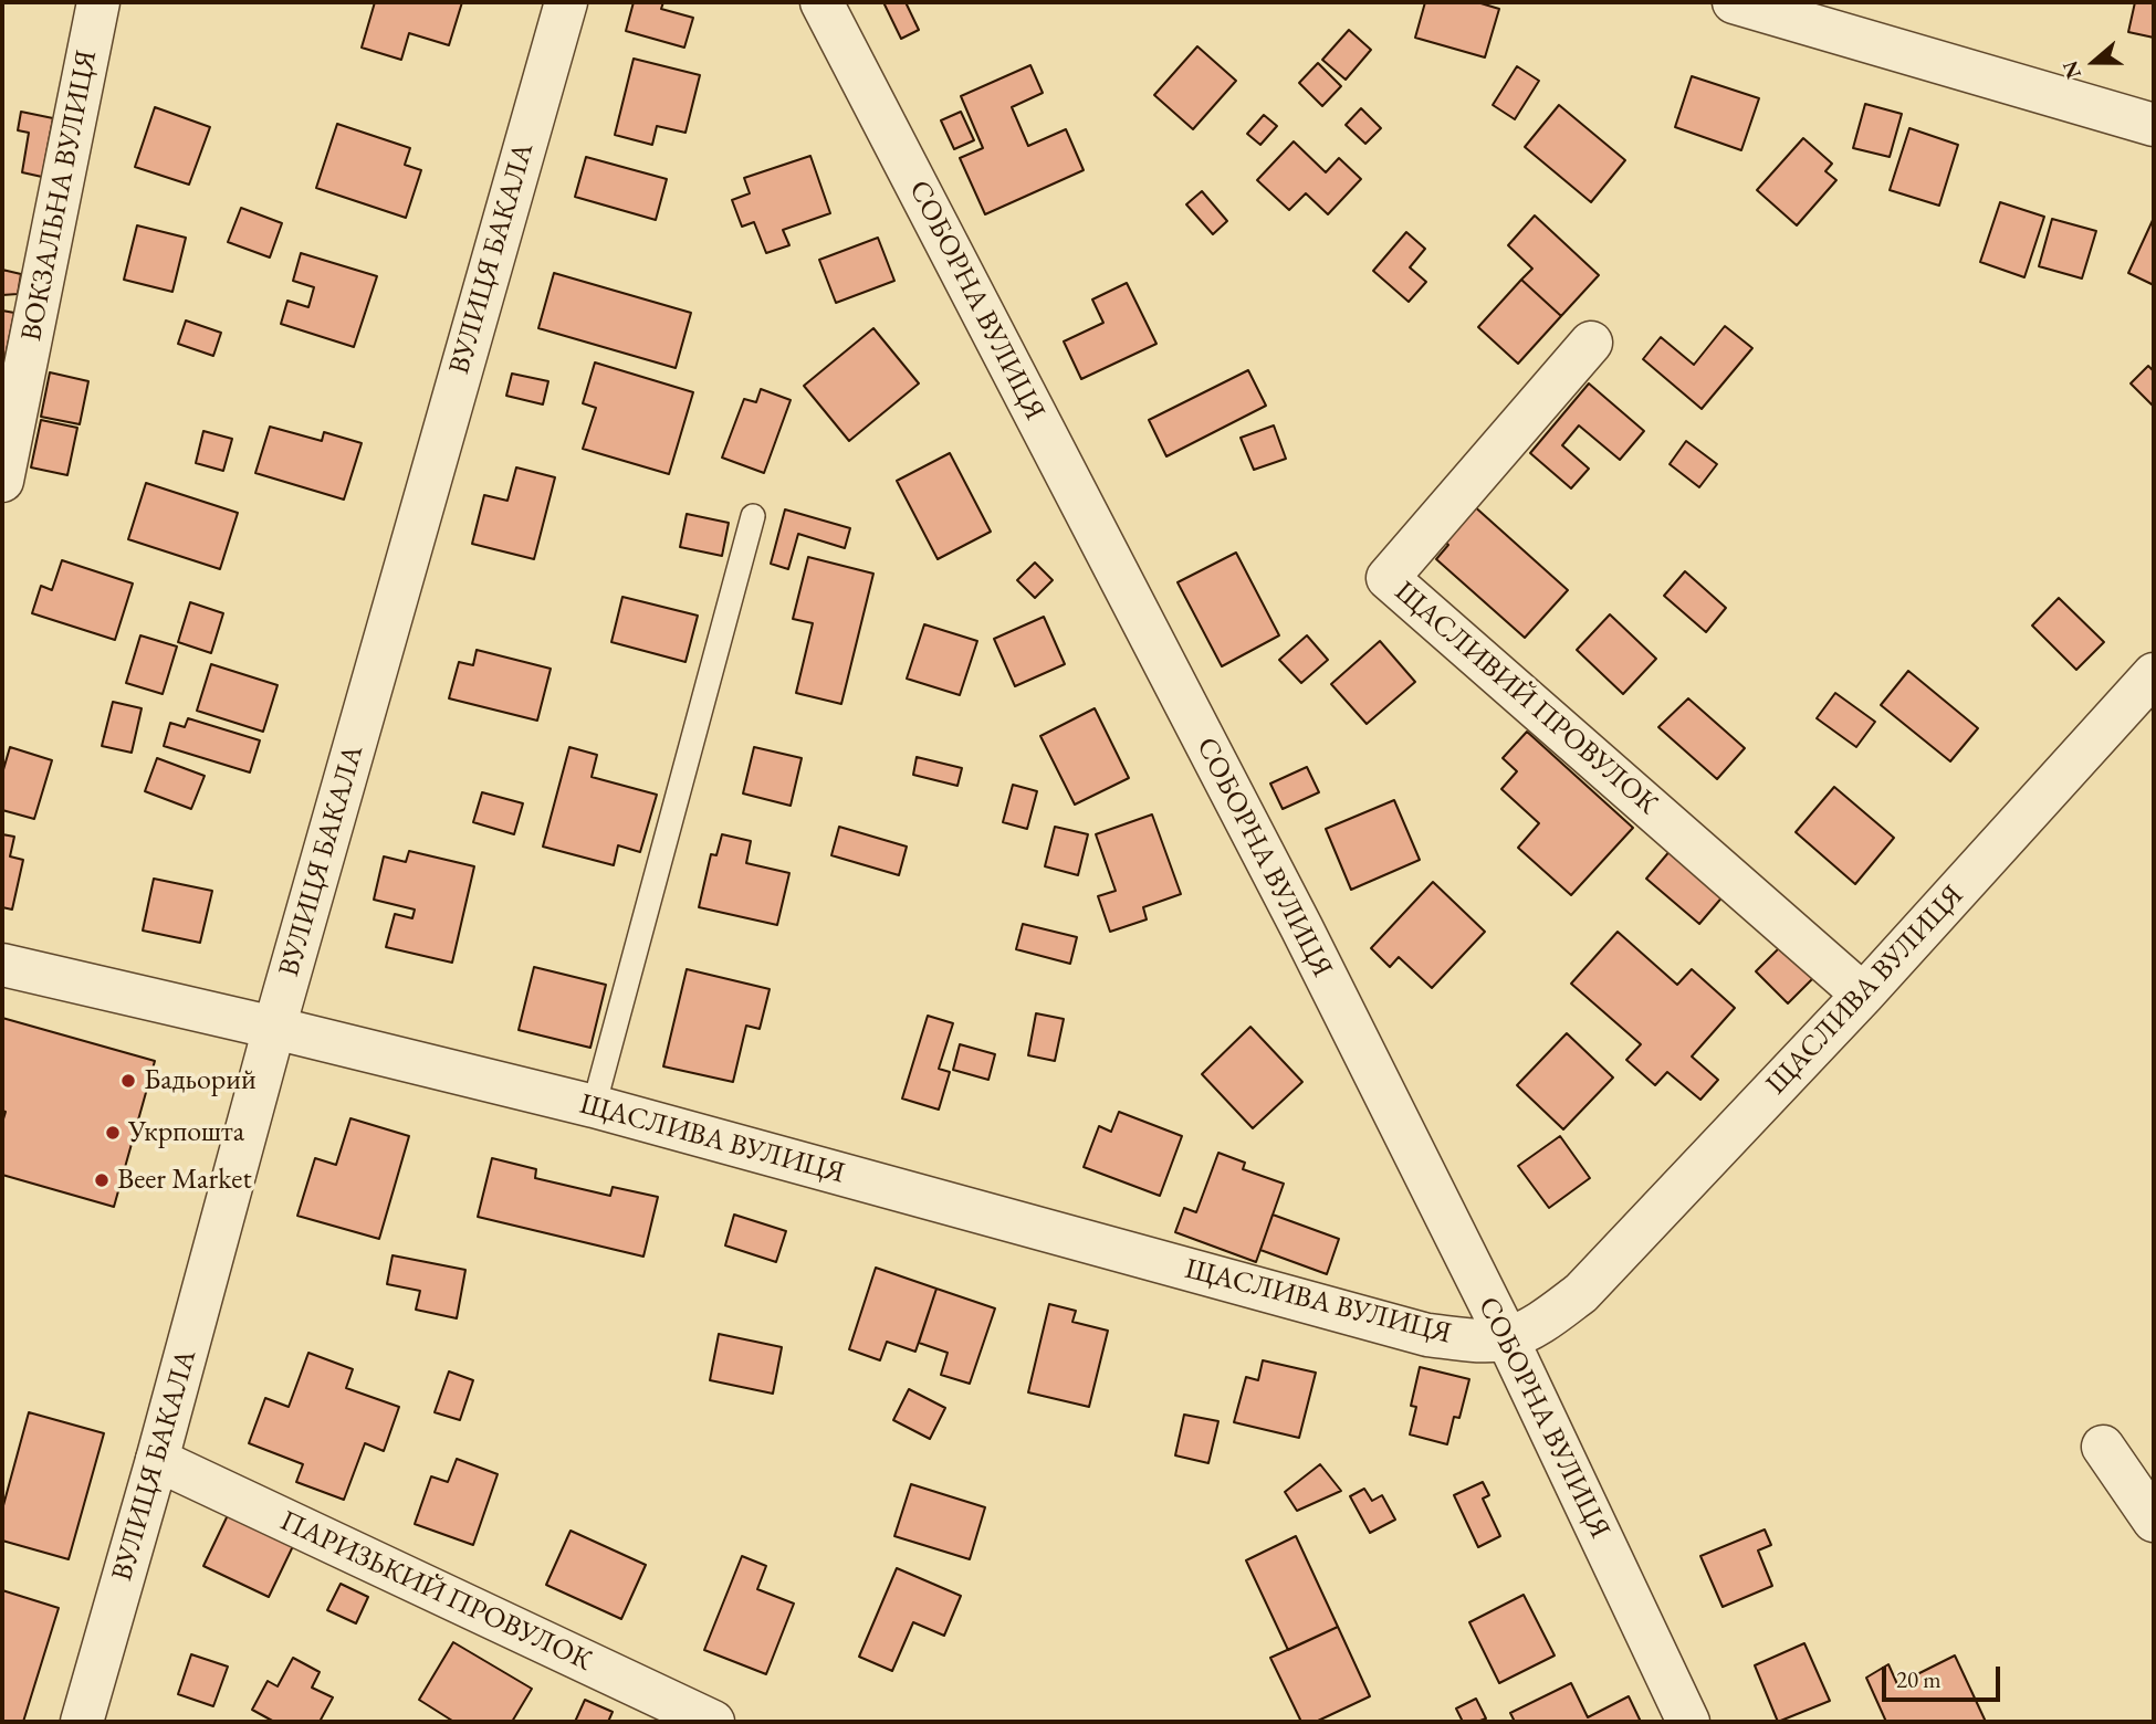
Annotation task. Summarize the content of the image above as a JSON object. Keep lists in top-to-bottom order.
{
  "streets": {
    "street": [
      "ВОКЗАЛЬНА ВУЛИЦЯ",
      "ВУЛИЦЯ БАКАЛА",
      "СОБОРНА ВУЛИЦЯ",
      "ЩАСЛИВИЙ ПРОВУЛОК",
      "ЩАСЛИВА ВУЛИЦЯ",
      "ПАРИЗЬКИЙ ПРОВУЛОК"
    ]
  },
  "crossings": [
    ["ВУЛИЦЯ БАКАЛА", "ЩАСЛИВА ВУЛИЦЯ"],
    ["ВУЛИЦЯ БАКАЛА", "ПАРИЗЬКИЙ ПРОВУЛОК"],
    ["СОБОРНА ВУЛИЦЯ", "ЩАСЛИВА ВУЛИЦЯ"],
    ["ЩАСЛИВИЙ ПРОВУЛОК", "ЩАСЛИВА ВУЛИЦЯ"]
  ],
  "places": ["Бадьорий", "Укрпошта", "Beer Market"],
  "scale_bar": "20 m",
  "north": "left"
}
